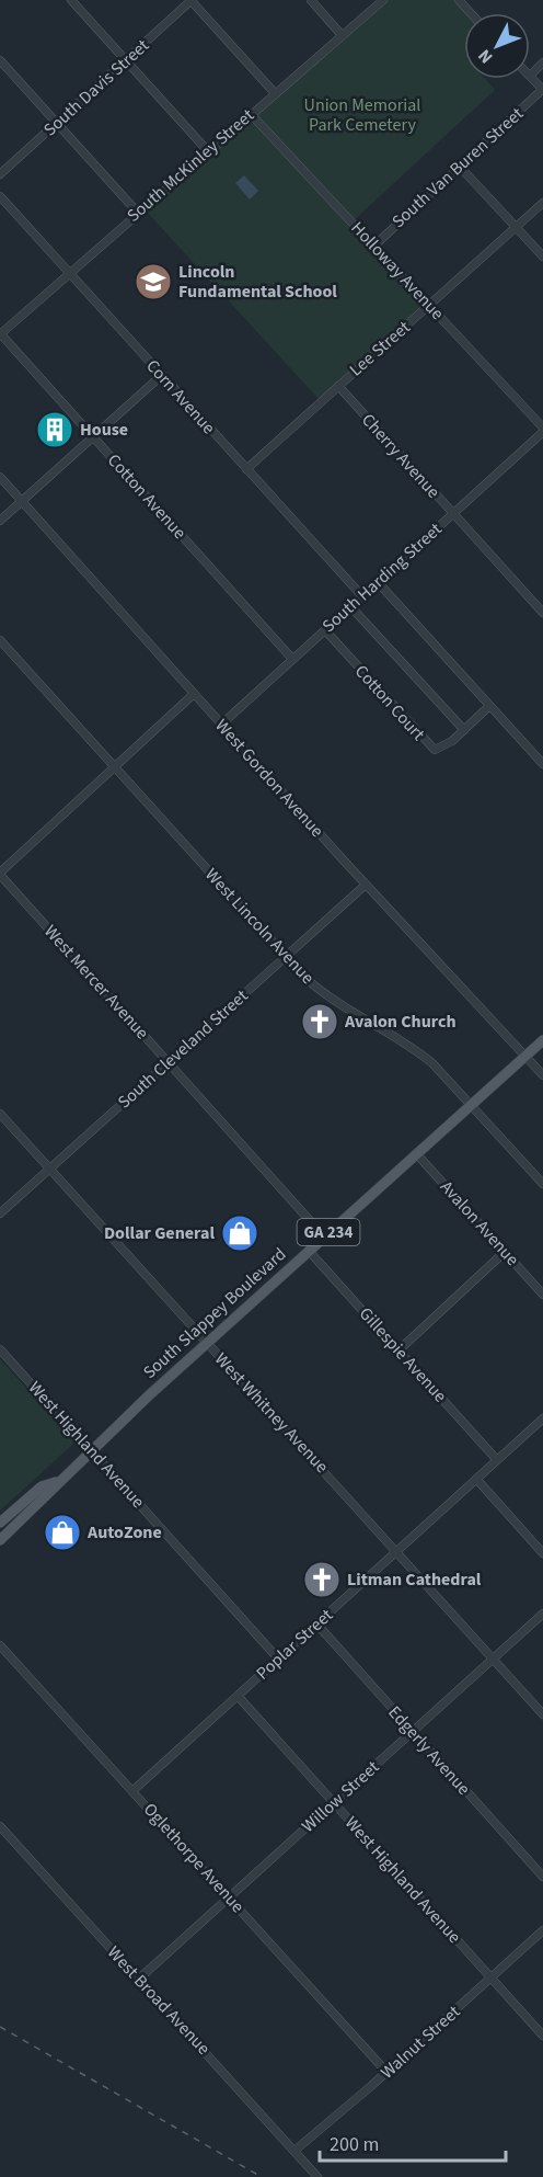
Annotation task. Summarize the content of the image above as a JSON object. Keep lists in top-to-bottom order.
{
  "streets": {
    "main road": ["GA 234", "South Slappey Boulevard"],
    "street": [
      "South Davis Street",
      "South McKinley Street",
      "South Van Buren Street",
      "Holloway Avenue",
      "Lee Street",
      "Corn Avenue",
      "Cherry Avenue",
      "Cotton Avenue",
      "South Harding Street",
      "Cotton Court",
      "West Gordon Avenue",
      "West Lincoln Avenue",
      "West Mercer Avenue",
      "South Cleveland Street",
      "Avalon Avenue",
      "Gillespie Avenue",
      "West Whitney Avenue",
      "West Highland Avenue",
      "Poplar Street",
      "Edgerly Avenue",
      "Willow Street",
      "Oglethorpe Avenue",
      "West Broad Avenue",
      "Walnut Street"
    ]
  },
  "crossings": [
    ["South McKinley Street", "Holloway Avenue"],
    ["South McKinley Street", "Corn Avenue"],
    ["South McKinley Street", "Cotton Avenue"],
    ["South Van Buren Street", "Holloway Avenue"],
    ["Holloway Avenue", "Lee Street"],
    ["Holloway Avenue", "South Harding Street"],
    ["Lee Street", "Corn Avenue"],
    ["Lee Street", "Cherry Avenue"],
    ["Corn Avenue", "South Harding Street"],
    ["Cherry Avenue", "South Harding Street"],
    ["Cotton Avenue", "South Harding Street"],
    ["South Harding Street", "Cotton Court"],
    ["South Harding Street", "West Gordon Avenue"],
    ["West Gordon Avenue", "South Cleveland Street"],
    ["West Gordon Avenue", "South Slappey Boulevard"],
    ["West Lincoln Avenue", "South Cleveland Street"],
    ["West Lincoln Avenue", "South Slappey Boulevard"],
    ["West Mercer Avenue", "South Cleveland Street"],
    ["West Mercer Avenue", "South Slappey Boulevard"],
    ["South Cleveland Street", "West Whitney Avenue"],
    ["Avalon Avenue", "South Slappey Boulevard"],
    ["South Slappey Boulevard", "Gillespie Avenue"],
    ["South Slappey Boulevard", "West Whitney Avenue"],
    ["South Slappey Boulevard", "West Highland Avenue"],
    ["Gillespie Avenue", "Poplar Street"],
    ["West Whitney Avenue", "Poplar Street"],
    ["West Whitney Avenue", "Willow Street"],
    ["West Highland Avenue", "Poplar Street"],
    ["West Highland Avenue", "Willow Street"],
    ["West Highland Avenue", "Walnut Street"],
    ["Poplar Street", "Edgerly Avenue"],
    ["Poplar Street", "Oglethorpe Avenue"],
    ["Edgerly Avenue", "Willow Street"],
    ["Willow Street", "Oglethorpe Avenue"],
    ["Willow Street", "West Broad Avenue"],
    ["Oglethorpe Avenue", "Walnut Street"],
    ["West Broad Avenue", "Walnut Street"]
  ],
  "parks": ["Union Memorial Park Cemetery"],
  "places": {
    "school or university": ["Lincoln Fundamental School"],
    "building": ["House"],
    "church": ["Avalon Church", "Litman Cathedral"],
    "shop": ["Dollar General", "AutoZone"]
  },
  "scale_bar": "200 m",
  "north": "bottom left"
}
